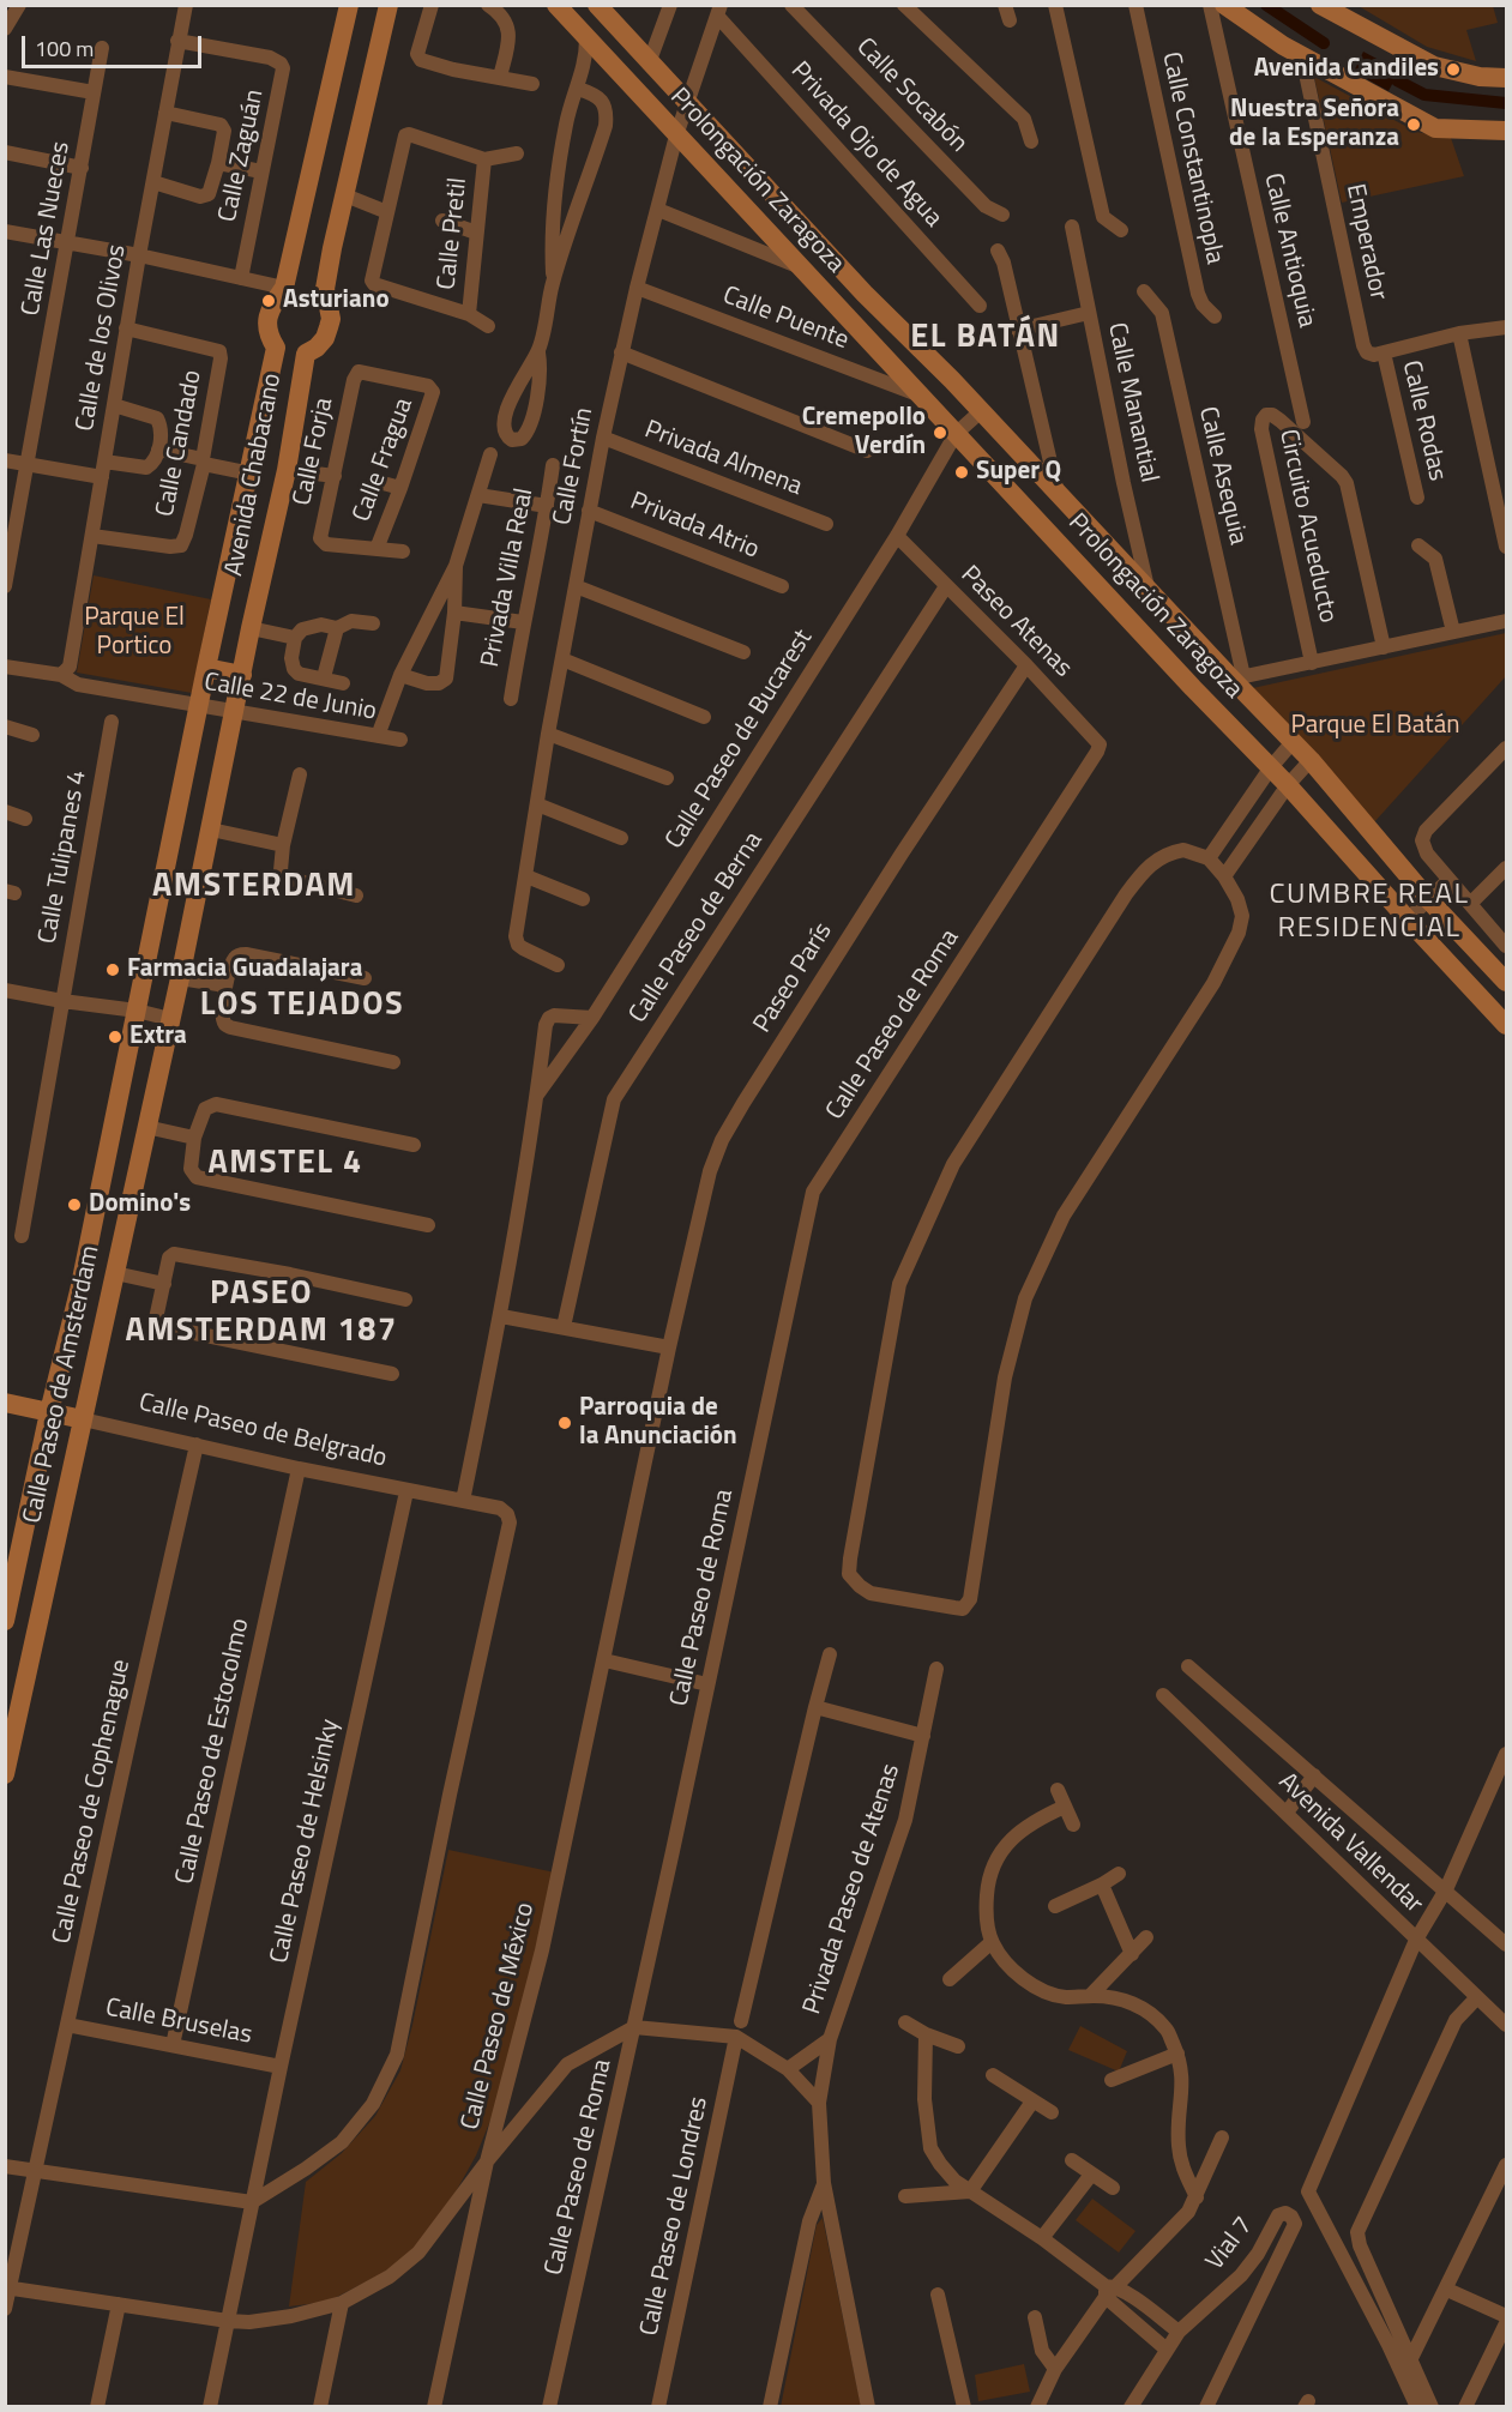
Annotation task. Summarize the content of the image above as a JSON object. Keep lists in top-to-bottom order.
{
  "streets": {
    "main road": [
      "Prolongación Zaragoza",
      "Avenida Chabacano",
      "Calle Paseo de Amsterdam",
      "Calle Paseo de Belgrado"
    ],
    "street": [
      "Calle Socabón",
      "Privada Ojo de Agua",
      "Calle Zaguán",
      "Calle Constantinopla",
      "Calle Las Nueces",
      "Calle Pretil",
      "Emperador",
      "Calle Antioquia",
      "Calle Puente",
      "Calle de los Olivos",
      "Calle Manantial",
      "Calle Rodas",
      "Calle Candado",
      "Calle Forja",
      "Privada Almena",
      "Calle Fragua",
      "Calle Fortín",
      "Calle Asequia",
      "Privada Atrio",
      "Circuito Acueducto",
      "Privada Villa Real",
      "Paseo Atenas",
      "Calle 22 de Junio",
      "Calle Paseo de Bucarest",
      "Calle Tulipanes 4",
      "Calle Paseo de Berna",
      "Paseo París",
      "Calle Paseo de Roma",
      "Calle Paseo de Estocolmo",
      "Calle Paseo de Cophenague",
      "Calle Paseo de Helsinky",
      "Avenida Vallendar",
      "Privada Paseo de Atenas",
      "Calle Paseo de México",
      "Calle Bruselas",
      "Calle Paseo de Londres",
      "Vial 7"
    ]
  },
  "crossings": [
    ["Privada Ojo de Agua", "Calle Fortín"],
    ["Calle Zaguán", "Calle de los Olivos"],
    ["Prolongación Zaragoza", "Calle Puente"],
    ["Prolongación Zaragoza", "Calle Manantial"],
    ["Prolongación Zaragoza", "Calle Fortín"],
    ["Prolongación Zaragoza", "Calle Asequia"],
    ["Prolongación Zaragoza", "Calle Paseo de Bucarest"],
    ["Emperador", "Calle Rodas"],
    ["Calle Puente", "Calle Fortín"],
    ["Calle de los Olivos", "Calle Candado"],
    ["Calle de los Olivos", "Calle 22 de Junio"],
    ["Calle Forja", "Calle Fragua"],
    ["Privada Almena", "Calle Fortín"],
    ["Calle Fortín", "Privada Atrio"],
    ["Avenida Chabacano", "Calle 22 de Junio"],
    ["Avenida Chabacano", "Calle Paseo de Amsterdam"],
    ["Paseo Atenas", "Calle Paseo de Bucarest"],
    ["Paseo Atenas", "Calle Paseo de Berna"],
    ["Paseo Atenas", "Paseo París"],
    ["Paseo Atenas", "Calle Paseo de Roma"],
    ["Calle 22 de Junio", "Calle Paseo de Amsterdam"],
    ["Paseo París", "Calle Paseo de México"],
    ["Calle Paseo de Amsterdam", "Calle Paseo de Belgrado"],
    ["Calle Paseo de Belgrado", "Calle Paseo de Estocolmo"],
    ["Calle Paseo de Belgrado", "Calle Paseo de Cophenague"],
    ["Calle Paseo de Belgrado", "Calle Paseo de Helsinky"],
    ["Calle Paseo de Estocolmo", "Calle Bruselas"],
    ["Calle Paseo de Cophenague", "Calle Paseo de México"],
    ["Calle Paseo de Cophenague", "Calle Bruselas"],
    ["Calle Paseo de Helsinky", "Calle Paseo de México"],
    ["Calle Paseo de Helsinky", "Calle Bruselas"]
  ],
  "districts": [
    "EL BATÁN",
    "AMSTERDAM",
    "CUMBRE REAL RESIDENCIAL",
    "LOS TEJADOS",
    "AMSTEL 4",
    "PASEO AMSTERDAM 187"
  ],
  "parks": ["Parque El Portico", "Parque El Batán"],
  "places": [
    "Avenida Candiles",
    "Nuestra Señora de la Esperanza",
    "Asturiano",
    "Cremepollo Verdín",
    "Super Q",
    "Farmacia Guadalajara",
    "Extra",
    "Domino's",
    "Parroquia de la Anunciación"
  ],
  "scale_bar": "100 m"
}
